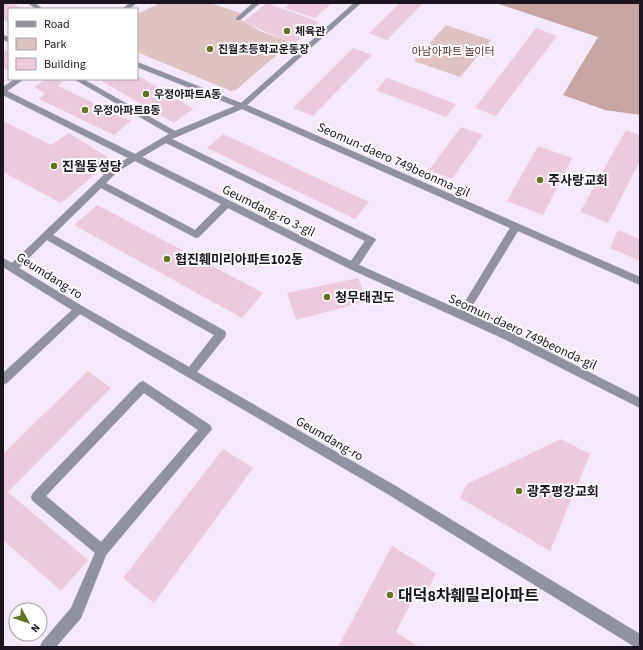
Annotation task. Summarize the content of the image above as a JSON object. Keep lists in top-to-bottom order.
{
  "streets": {
    "street": [
      "Seomun-daero 749beonma-gil",
      "Geumdang-ro 3-gil",
      "Geumdang-ro",
      "Seomun-daero 749beonda-gil"
    ]
  },
  "crossings": [
    ["Geumdang-ro 3-gil", "Seomun-daero 749beonda-gil"]
  ],
  "parks": ["아남아파트 놀이터"],
  "places": [
    "체육관",
    "진월초등학교운동장",
    "우정아파트A동",
    "우정아파트B동",
    "진월동성당",
    "주사랑교회",
    "협진훼미리아파트102동",
    "청무태권도",
    "광주평강교회",
    "대덕8차훼밀리아파트"
  ],
  "legend": ["Road", "Park", "Building"],
  "north": "bottom right"
}
